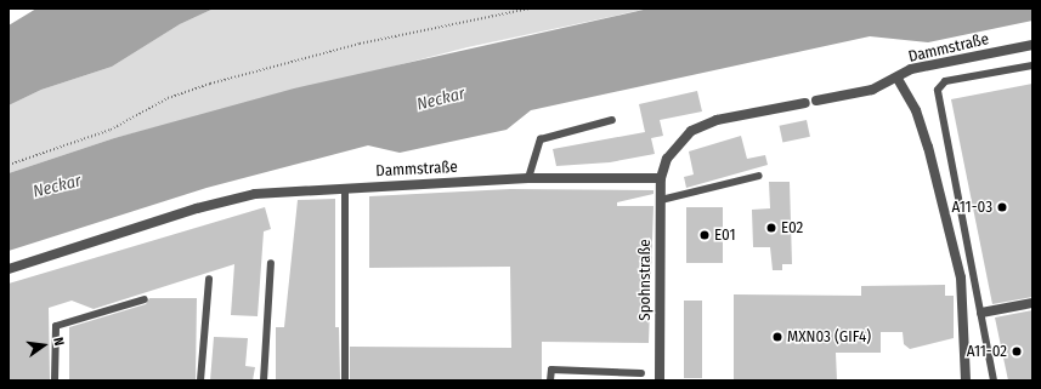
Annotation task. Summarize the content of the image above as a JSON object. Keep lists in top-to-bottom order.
{
  "streets": {
    "street": ["Dammstraße", "Spohnstraße"]
  },
  "crossings": [
    ["Dammstraße", "Spohnstraße"]
  ],
  "water": ["Neckar"],
  "places": [
    "A11-03",
    "E02",
    "E01",
    "MXN03 (GIF4)",
    "A11-02"
  ],
  "north": "right"
}
